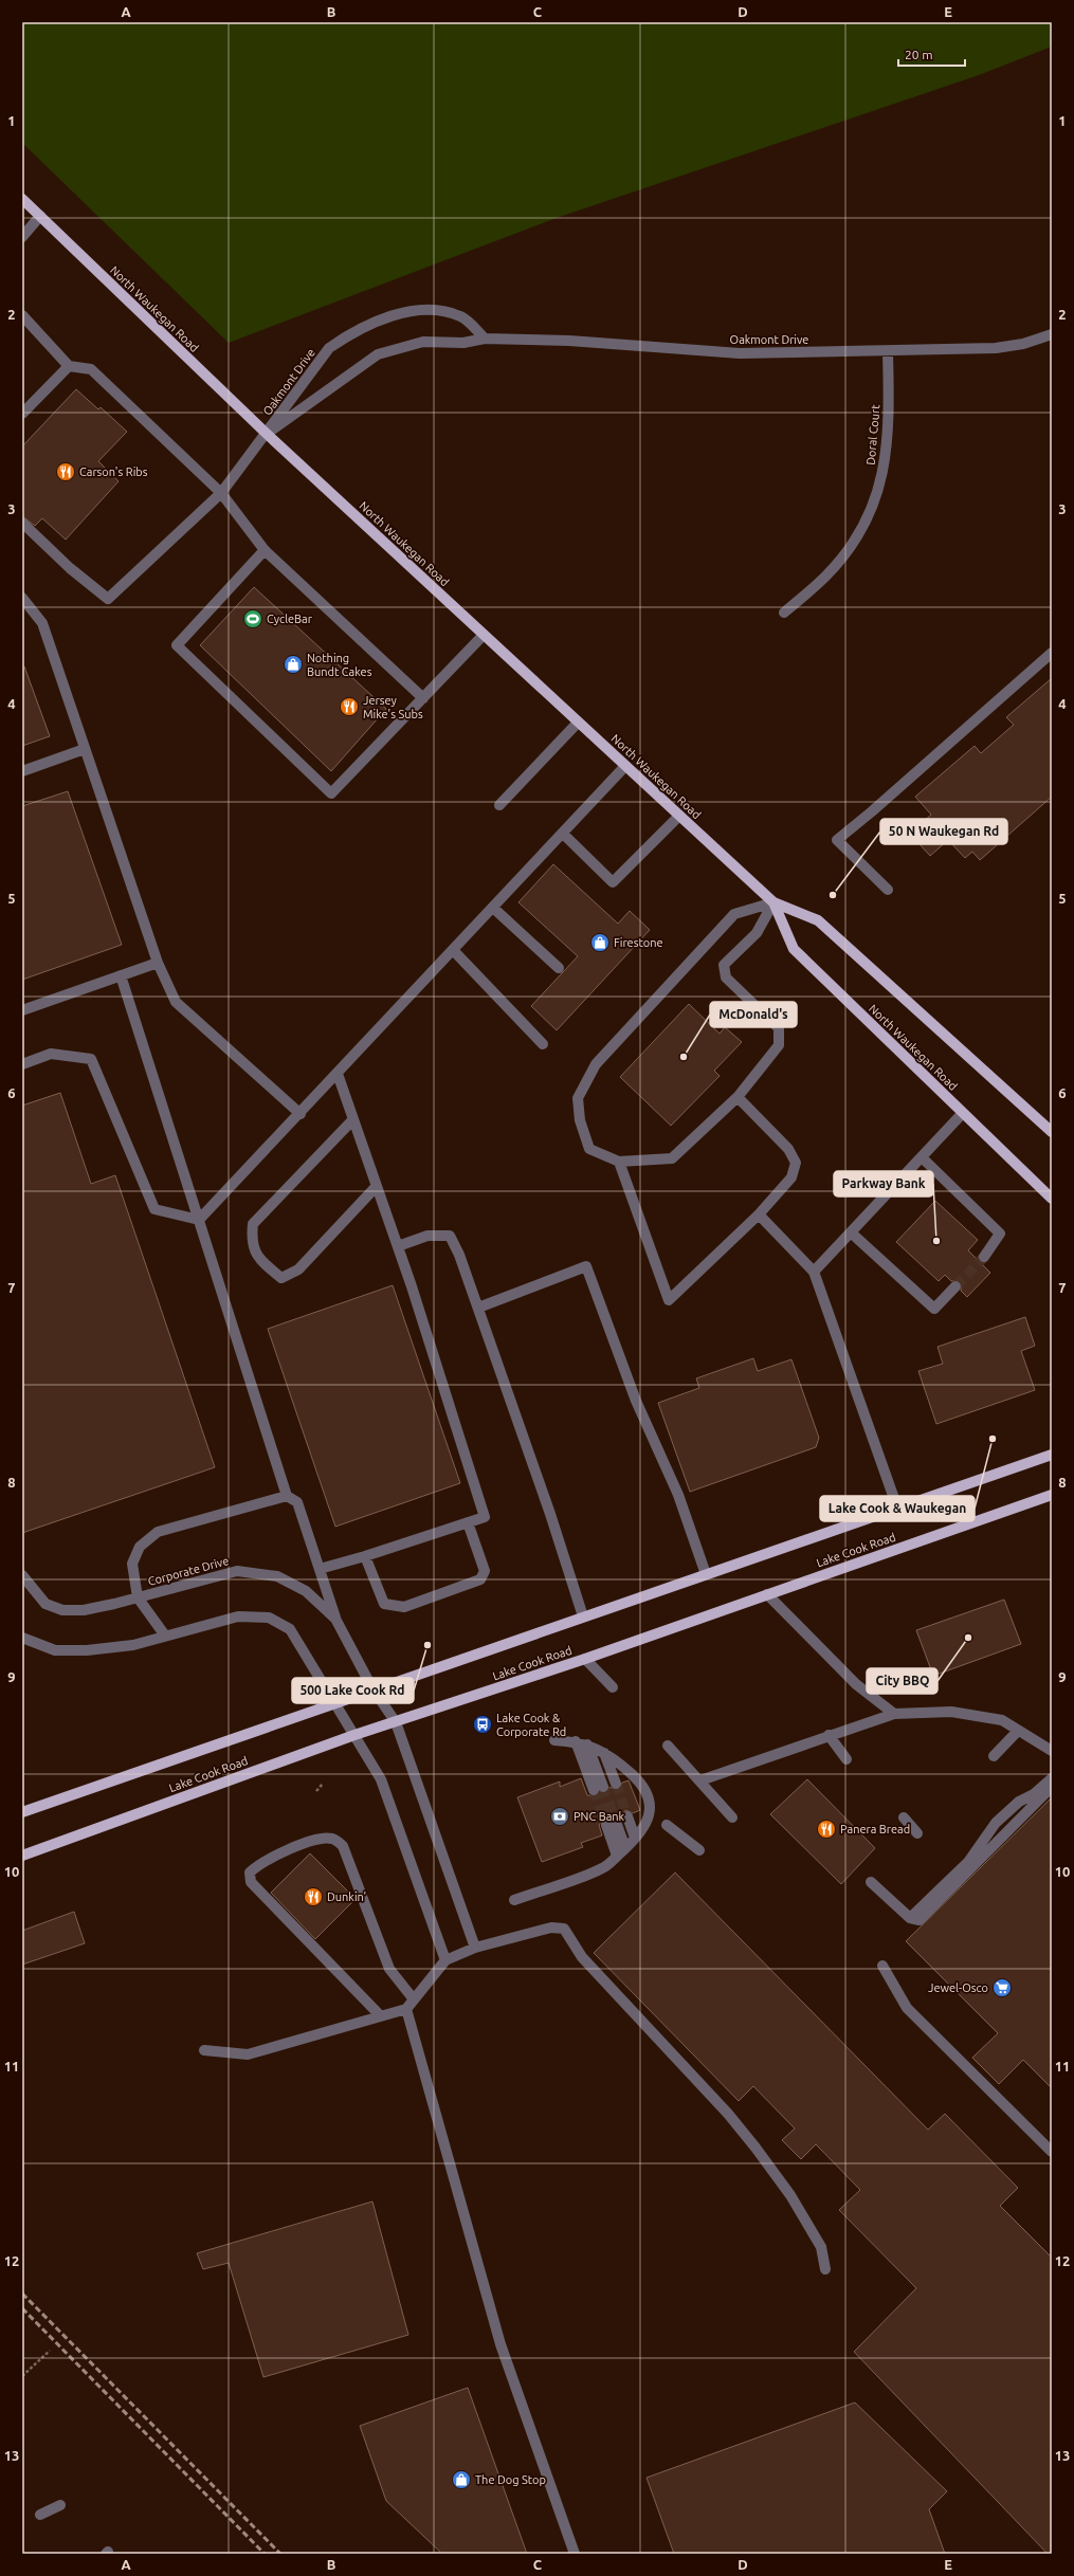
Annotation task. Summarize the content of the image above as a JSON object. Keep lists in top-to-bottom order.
{
  "streets": {
    "main road": ["North Waukegan Road", "Lake Cook Road"],
    "street": ["Oakmont Drive", "Doral Court", "Corporate Drive"]
  },
  "crossings": [
    ["North Waukegan Road", "Oakmont Drive"],
    ["Oakmont Drive", "Doral Court"],
    ["Lake Cook Road", "Corporate Drive"]
  ],
  "places": {
    "restaurant": [
      "Carson's Ribs",
      "Jersey Mike's Subs",
      "Panera Bread",
      "Dunkin'"
    ],
    "sports": ["CycleBar"],
    "shop": ["Nothing Bundt Cakes", "Firestone", "The Dog Stop"],
    "other": [
      "50 N Waukegan Rd",
      "McDonald's",
      "Parkway Bank",
      "Lake Cook & Waukegan",
      "City BBQ",
      "500 Lake Cook Rd"
    ],
    "bus stop": ["Lake Cook & Corporate Rd"],
    "bank": ["PNC Bank"],
    "supermarket": ["Jewel-Osco"]
  },
  "scale_bar": "20 m",
  "grid": {
    "columns": [
      "A",
      "B",
      "C",
      "D",
      "E"
    ],
    "rows": [
      "1",
      "2",
      "3",
      "4",
      "5",
      "6",
      "7",
      "8",
      "9",
      "10",
      "11",
      "12",
      "13"
    ]
  }
}
